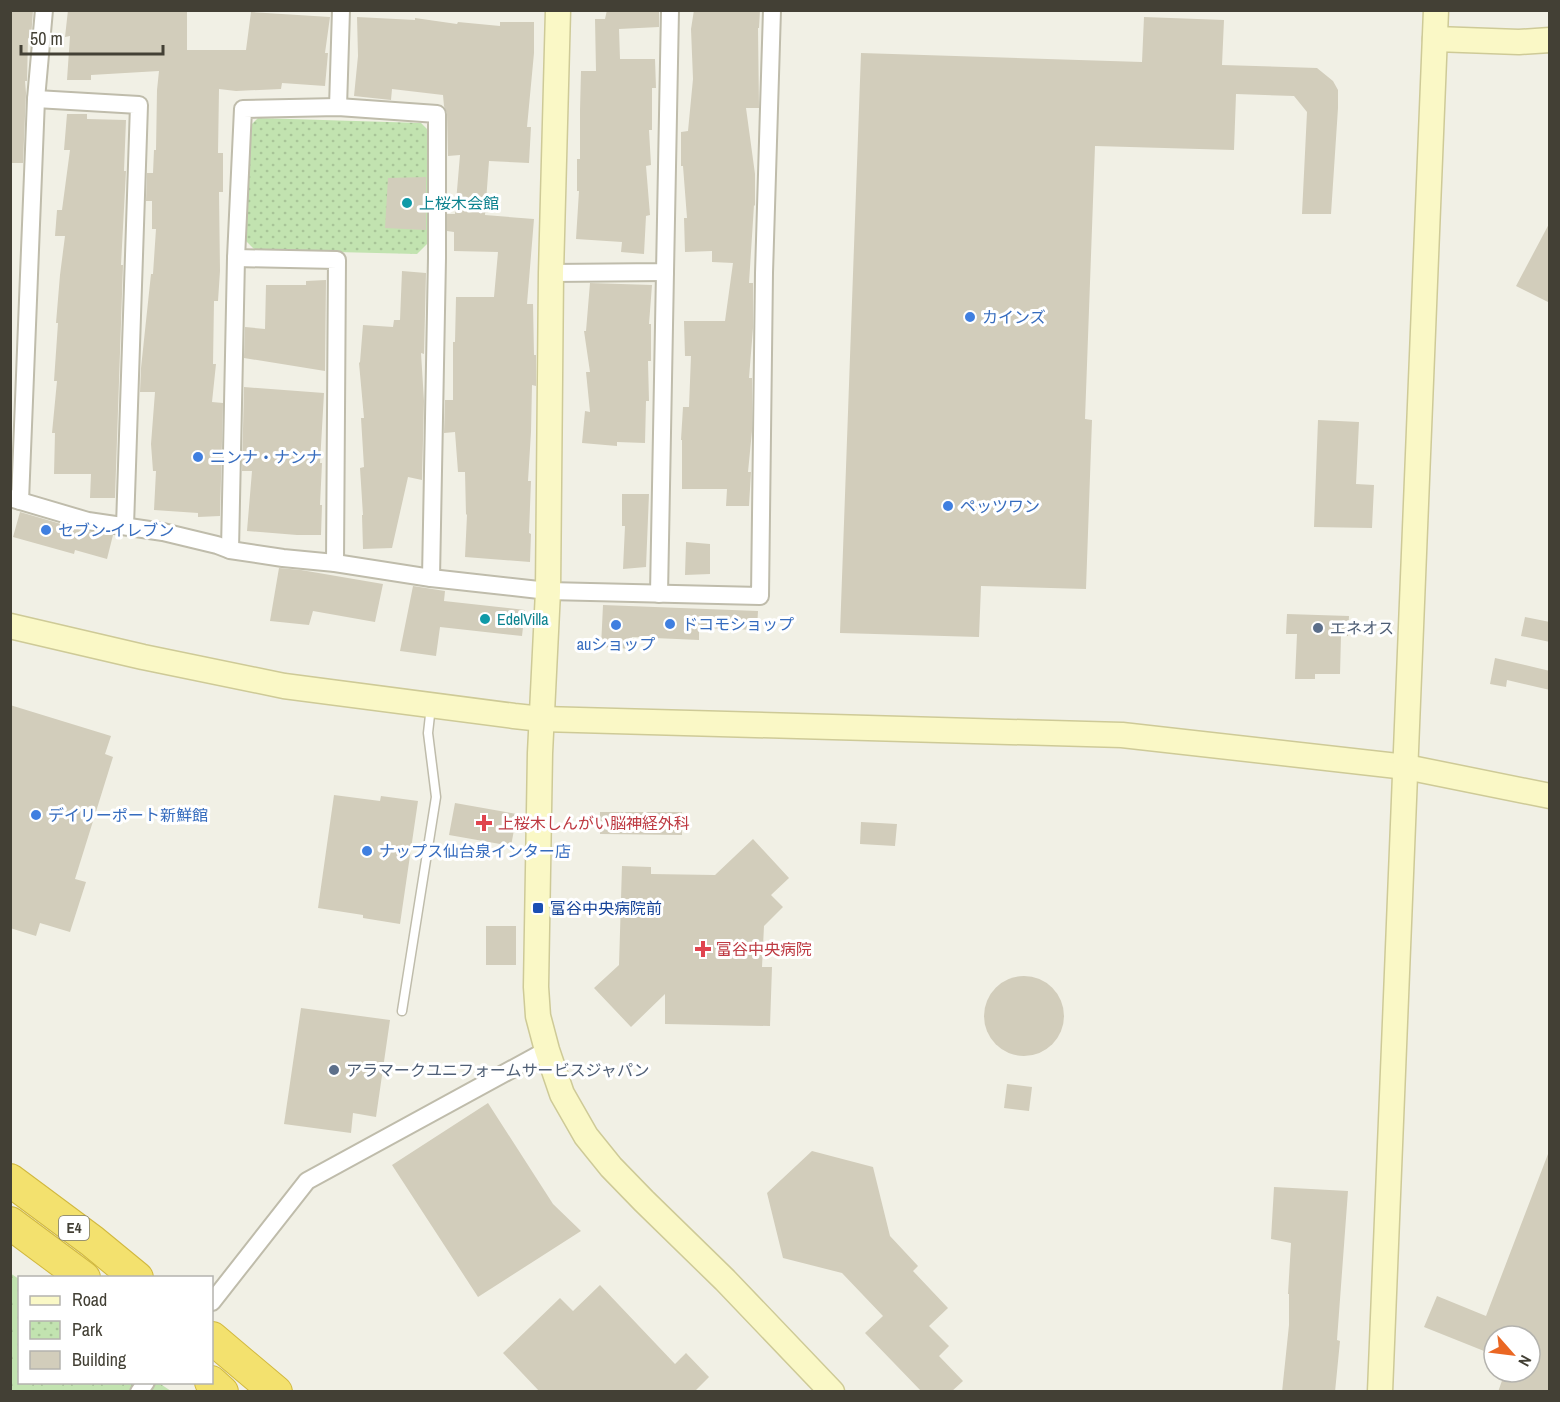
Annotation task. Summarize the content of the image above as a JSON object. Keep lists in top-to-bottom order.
{
  "streets": {
    "highway": ["E4"]
  },
  "places": {
    "other": [
      "上桜木会館",
      "カインズ",
      "ニンナ・ナンナ",
      "ペッツワン",
      "セブン-イレブン",
      "EdelVilla",
      "ドコモショップ",
      "auショップ",
      "エネオス",
      "デイリーポート新鮮館",
      "ナップス仙台泉インター店",
      "アラマークユニフォームサービスジャパン"
    ],
    "health": ["上桜木しんがい脳神経外科", "富谷中央病院"],
    "transit": ["富谷中央病院前"]
  },
  "legend": ["Road", "Park", "Building"],
  "scale_bar": "50 m",
  "north": "bottom right"
}
